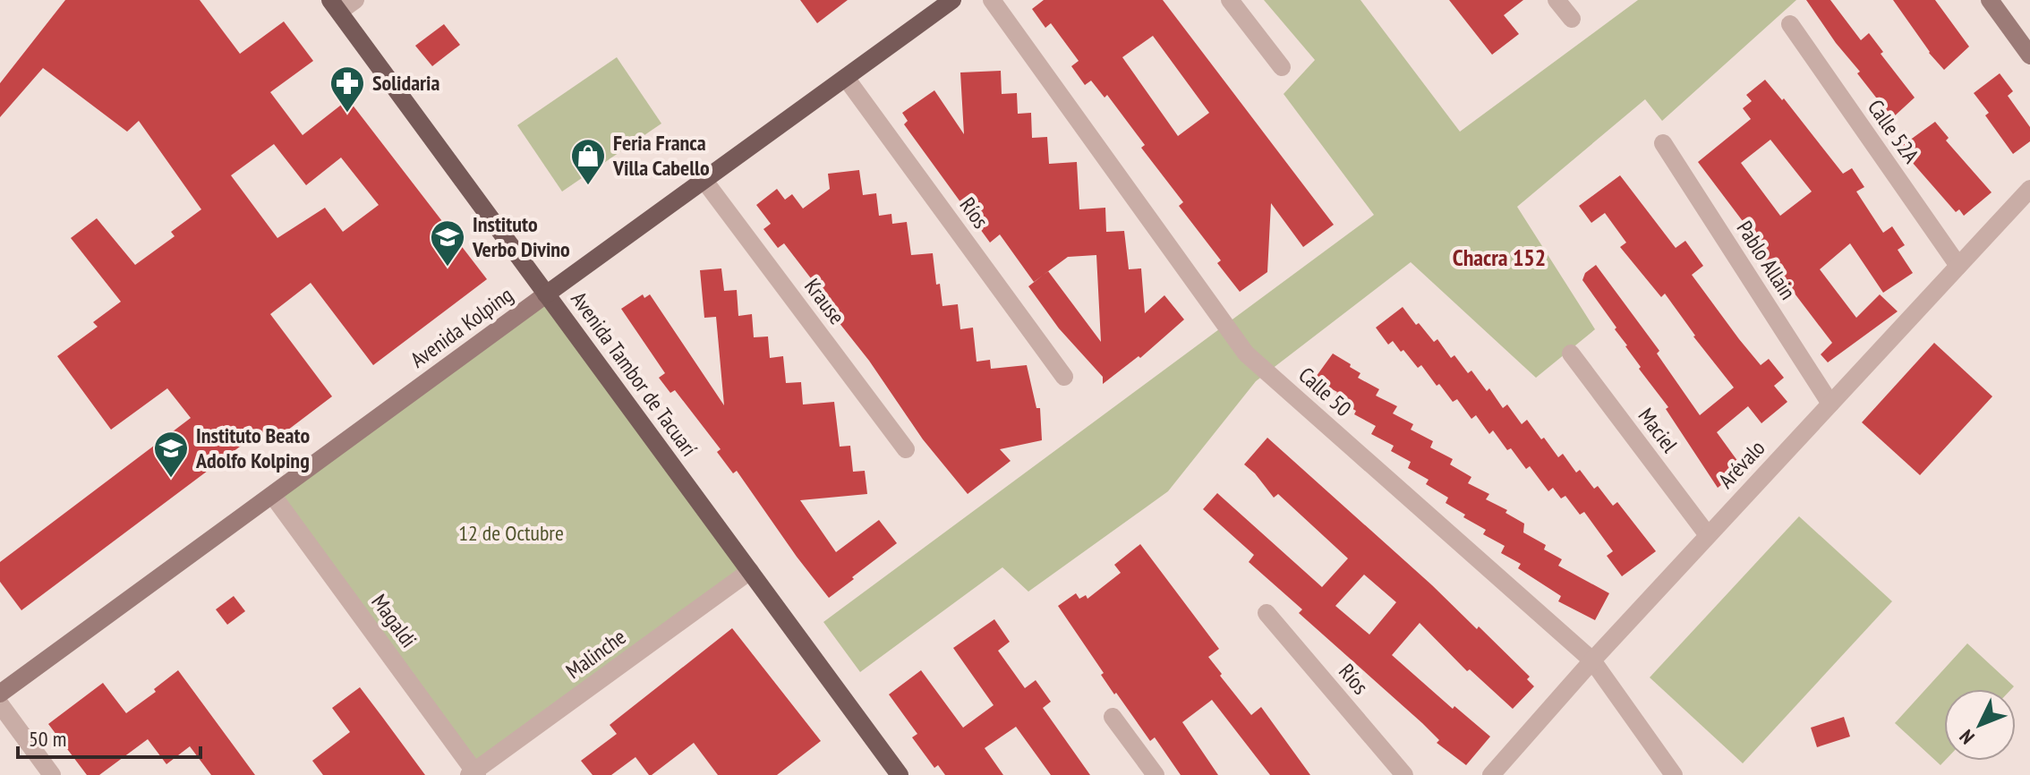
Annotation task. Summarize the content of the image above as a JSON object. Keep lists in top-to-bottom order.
{
  "streets": {
    "main road": ["Avenida Kolping", "Avenida Tambor de Tacuarí"],
    "street": [
      "Calle 52A",
      "Ríos",
      "Pablo Allain",
      "Krause",
      "Calle 50",
      "Maciel",
      "Arévalo",
      "Magaldi",
      "Malinche"
    ]
  },
  "crossings": [
    ["Calle 52A", "Arévalo"],
    ["Ríos", "Avenida Kolping"],
    ["Pablo Allain", "Arévalo"],
    ["Krause", "Avenida Kolping"],
    ["Avenida Kolping", "Avenida Tambor de Tacuarí"],
    ["Avenida Kolping", "Magaldi"],
    ["Avenida Tambor de Tacuarí", "Malinche"],
    ["Calle 50", "Arévalo"],
    ["Maciel", "Arévalo"],
    ["Magaldi", "Malinche"]
  ],
  "districts": ["Chacra 152"],
  "parks": ["12 de Octubre"],
  "places": {
    "pharmacy": ["Solidaria"],
    "shop": ["Feria Franca Villa Cabello"],
    "school or university": ["Instituto Verbo Divino", "Instituto Beato Adolfo Kolping"]
  },
  "scale_bar": "50 m",
  "north": "bottom left"
}
